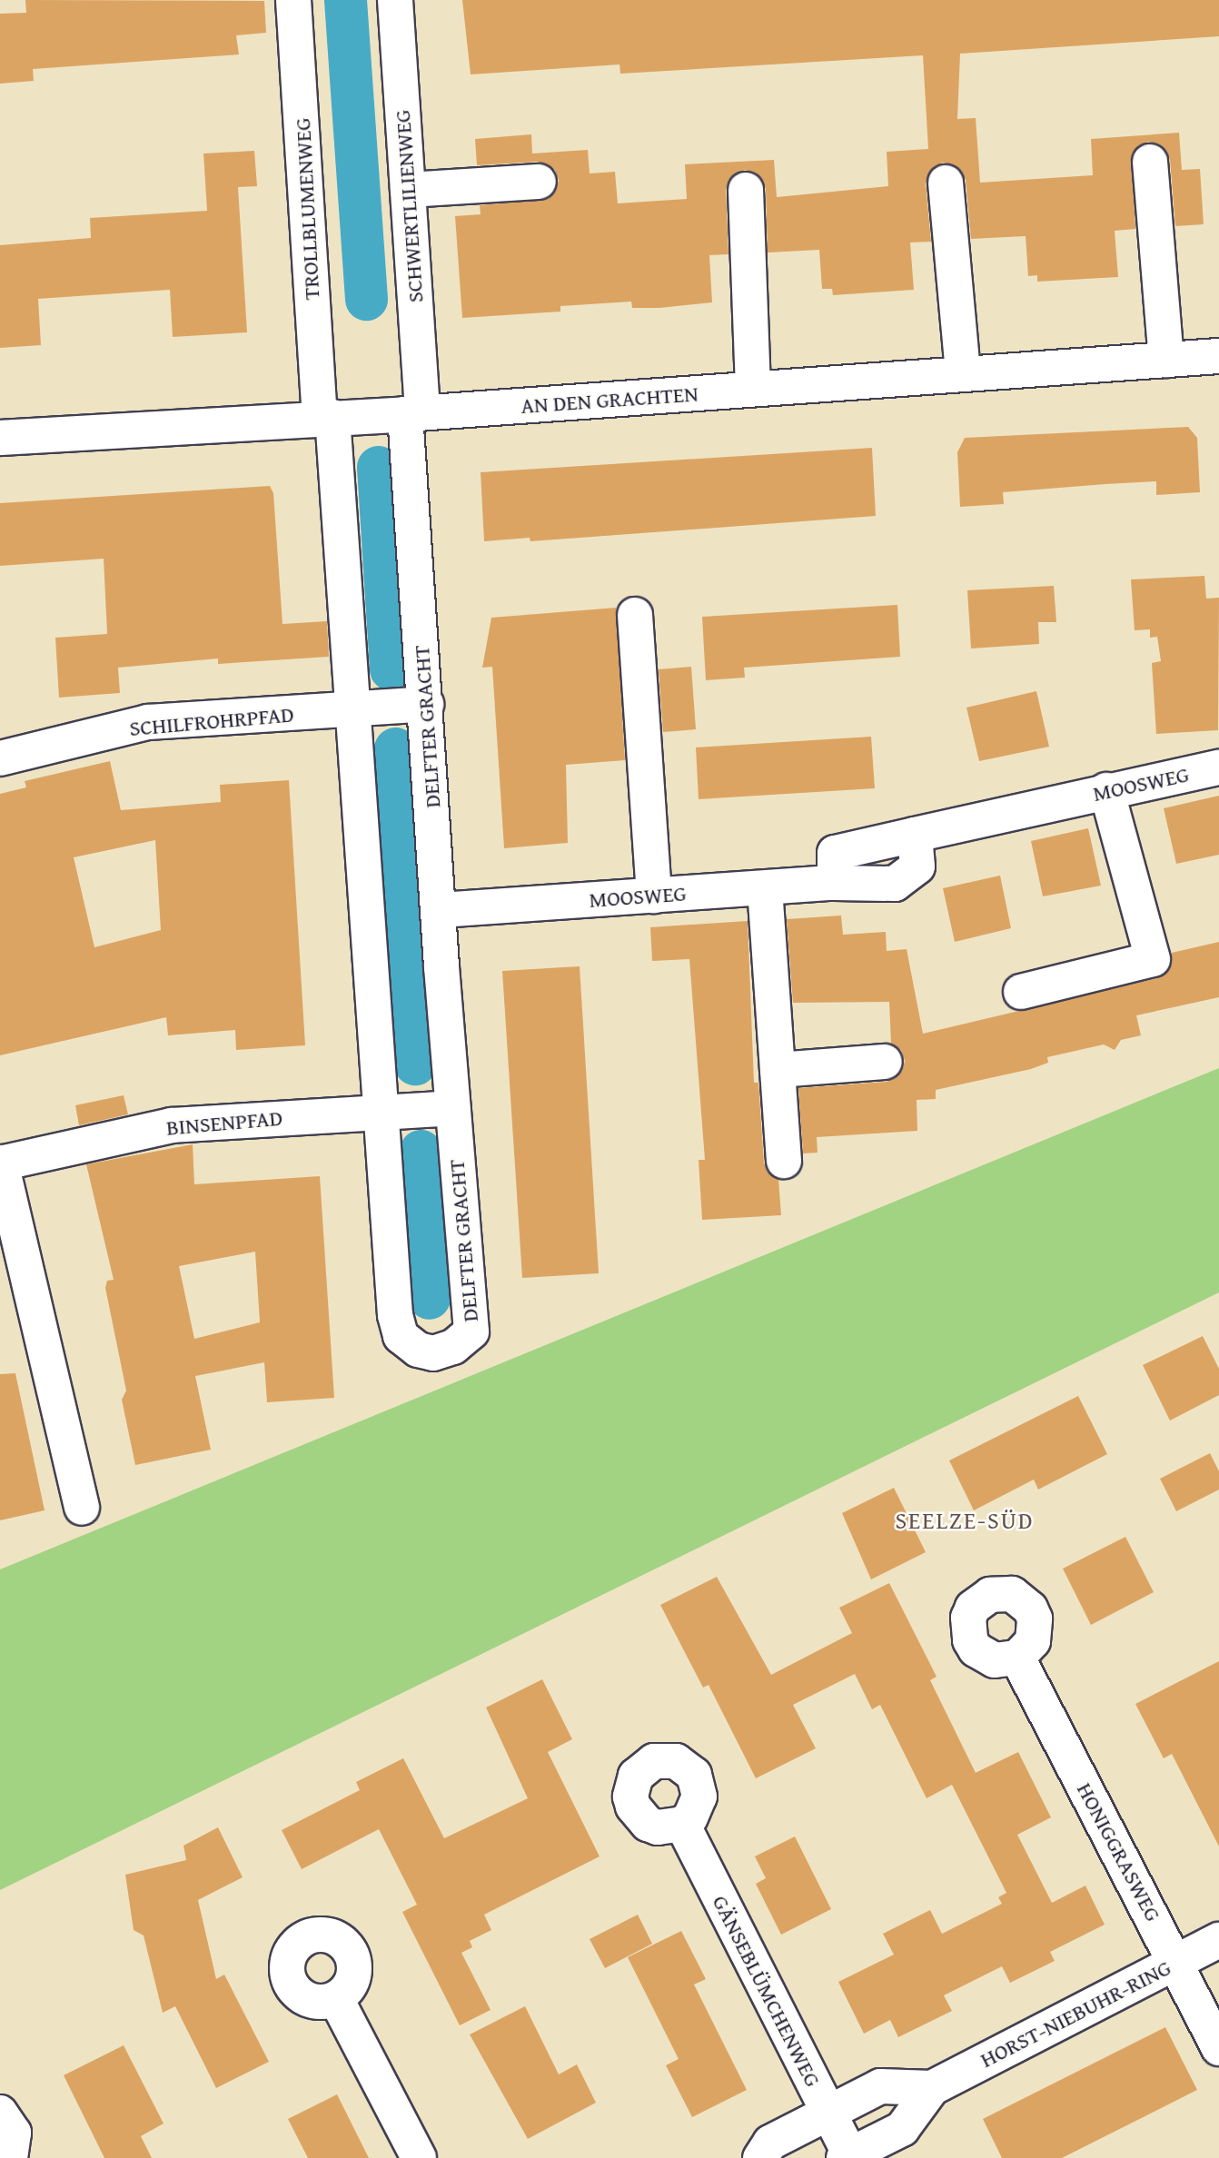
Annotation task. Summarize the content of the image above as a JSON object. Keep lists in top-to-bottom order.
{
  "streets": {
    "street": [
      "SCHWERTLILIENWEG",
      "TROLLBLUMENWEG",
      "AN DEN GRACHTEN",
      "SCHILFROHRPFAD",
      "DELFTER GRACHT",
      "MOOSWEG",
      "BINSENPFAD",
      "HONIGGRASWEG",
      "GÄNSEBLÜMCHENWEG",
      "HORST-NIEBUHR-RING"
    ]
  },
  "crossings": [
    ["SCHWERTLILIENWEG", "AN DEN GRACHTEN"],
    ["SCHWERTLILIENWEG", "DELFTER GRACHT"],
    ["TROLLBLUMENWEG", "AN DEN GRACHTEN"],
    ["TROLLBLUMENWEG", "DELFTER GRACHT"],
    ["AN DEN GRACHTEN", "DELFTER GRACHT"],
    ["SCHILFROHRPFAD", "DELFTER GRACHT"],
    ["DELFTER GRACHT", "MOOSWEG"],
    ["DELFTER GRACHT", "BINSENPFAD"],
    ["HONIGGRASWEG", "HORST-NIEBUHR-RING"],
    ["GÄNSEBLÜMCHENWEG", "HORST-NIEBUHR-RING"]
  ],
  "districts": ["SEELZE-SÜD"]
}
